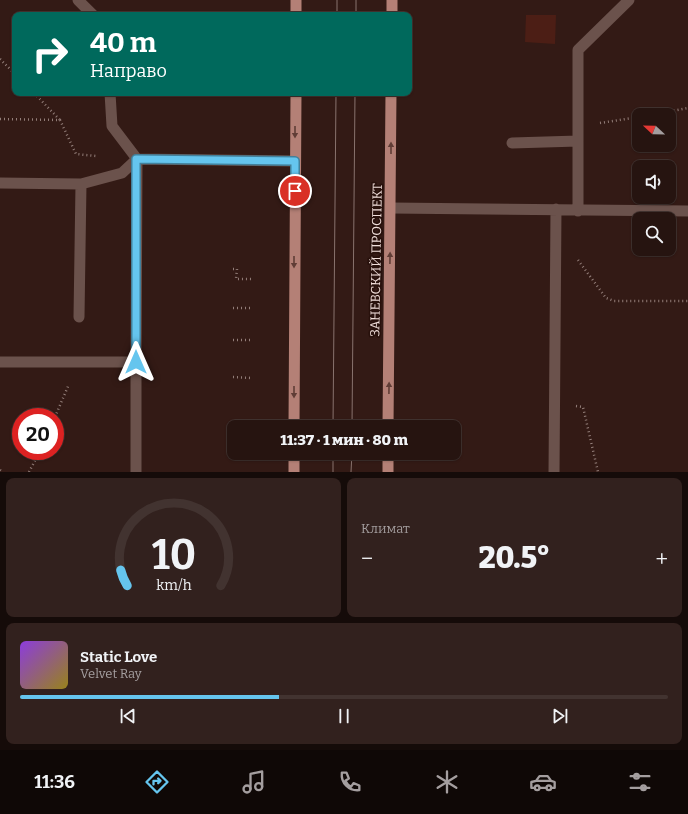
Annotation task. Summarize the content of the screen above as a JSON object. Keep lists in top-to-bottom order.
{
  "streets": {
    "main road": ["ЗАНЕВСКИЙ ПРОСПЕКТ"]
  },
  "north": "left",
  "page": {
    "turn": ["40 m", "Направо"],
    "limit": "20",
    "trip": "11:37 · 1 мин · 80 m",
    "tile": "Климат",
    "heat": ["−", "20.5°", "+"],
    "song": ["Static Love", "Velvet Ray"],
    "tabs": "11:36",
    "gauge": ["10", "km/h"]
  }
}
